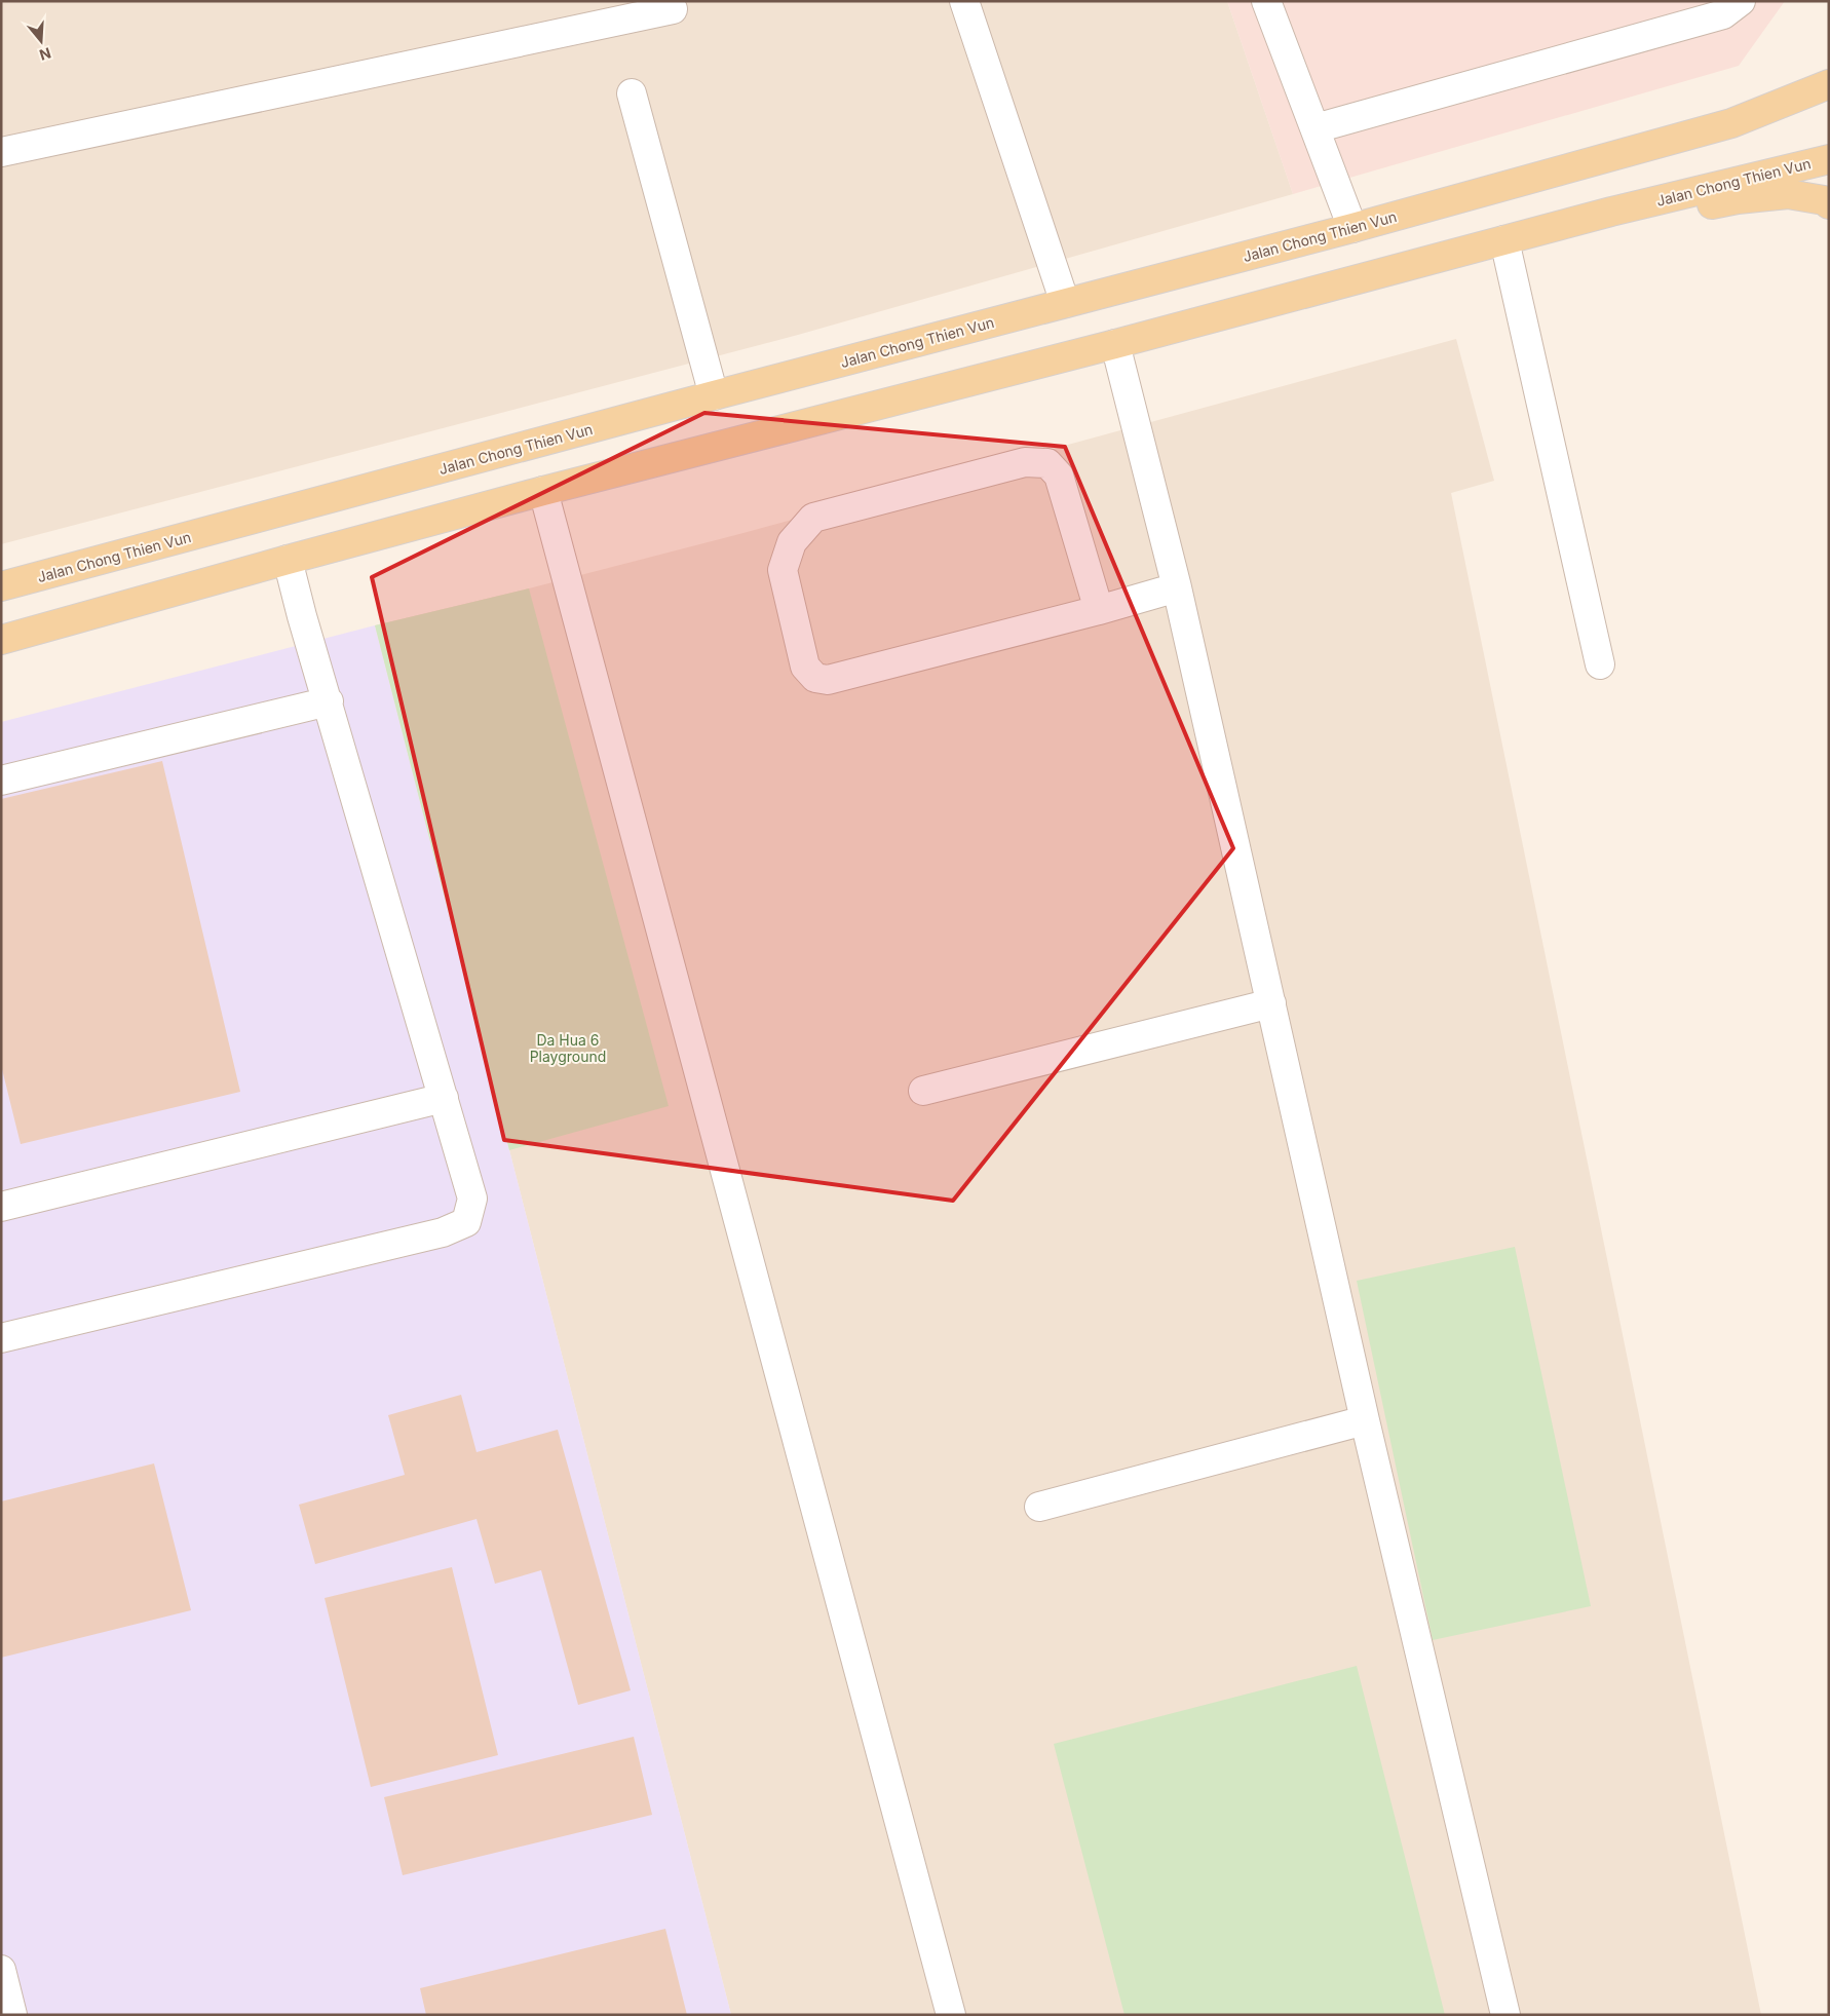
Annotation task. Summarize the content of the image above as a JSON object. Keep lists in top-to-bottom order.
{
  "streets": {
    "main road": ["Jalan Chong Thien Vun"]
  },
  "parks": ["Da Hua 6 Playground"],
  "north": "bottom"
}
